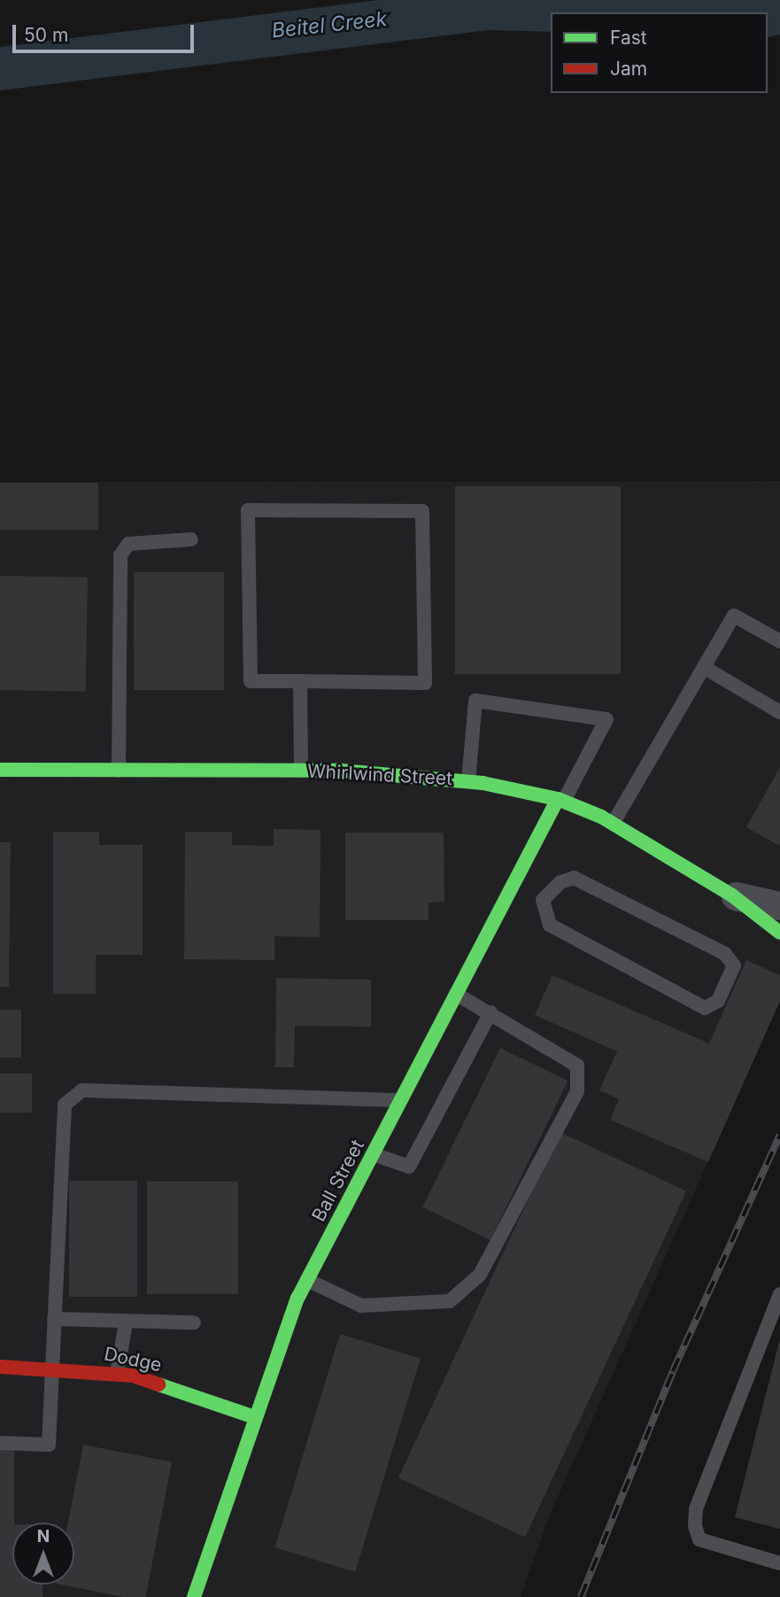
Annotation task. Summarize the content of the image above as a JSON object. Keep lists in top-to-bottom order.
{
  "streets": {
    "street": ["Whirlwind Street", "Ball Street", "Dodge"]
  },
  "crossings": [
    ["Whirlwind Street", "Ball Street"],
    ["Ball Street", "Dodge"]
  ],
  "water": ["Beitel Creek"],
  "legend": ["Fast", "Jam"],
  "scale_bar": "50 m",
  "north": "top"
}
